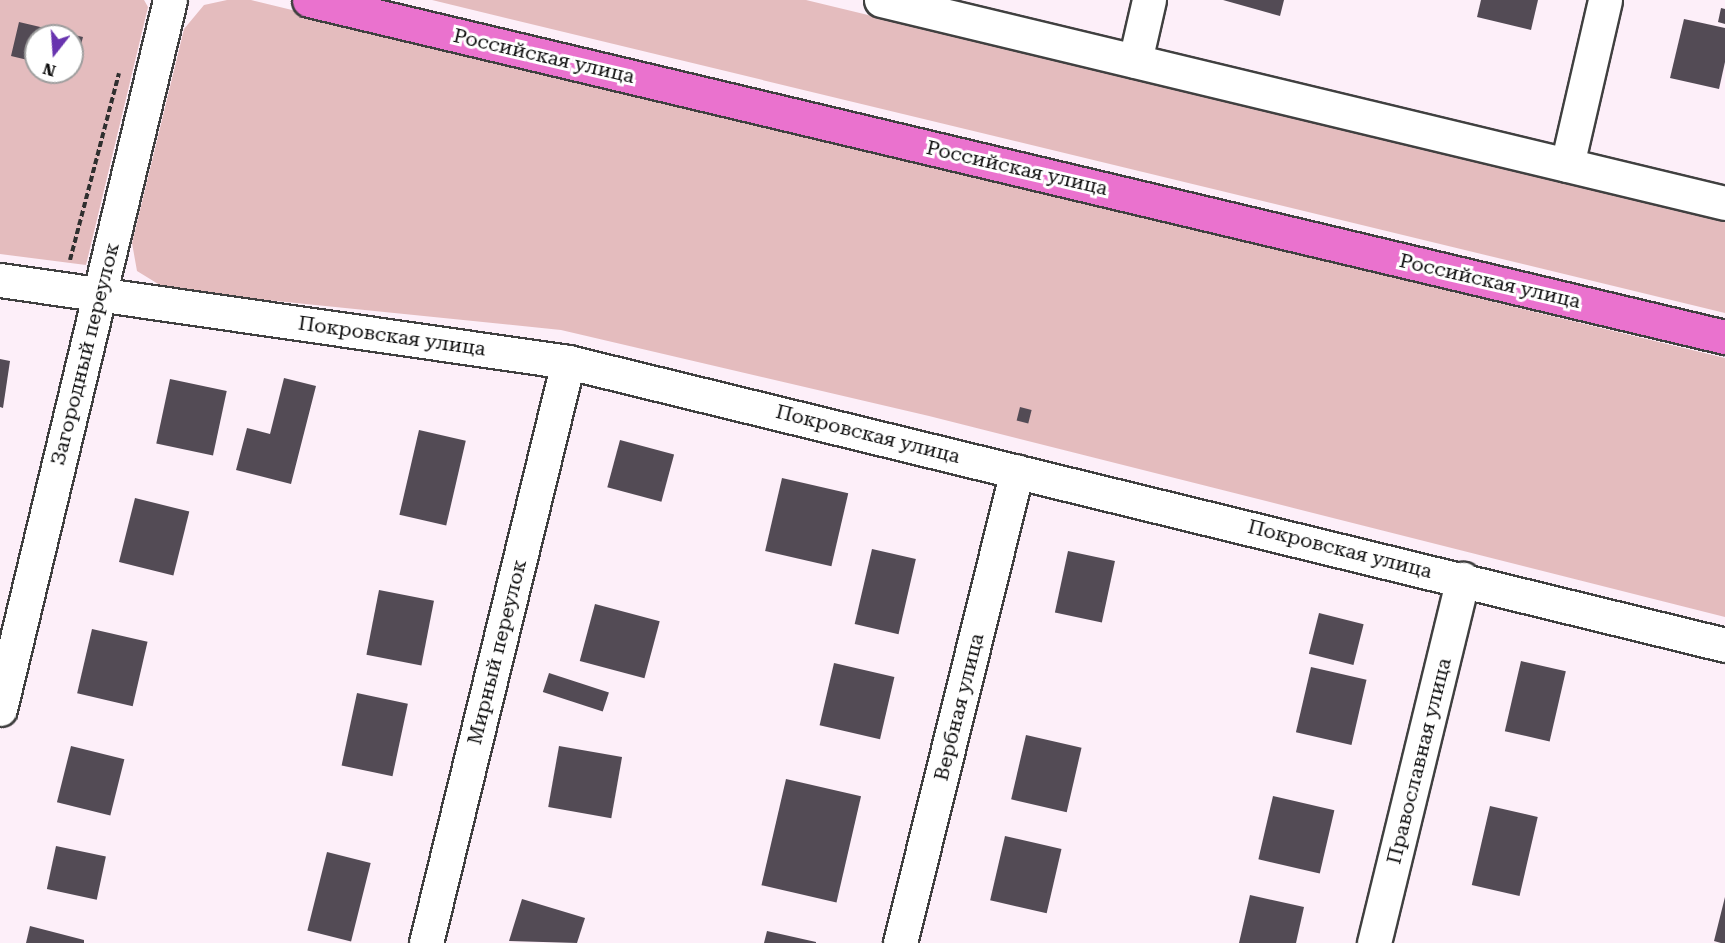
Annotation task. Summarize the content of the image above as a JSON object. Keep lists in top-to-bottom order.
{
  "streets": {
    "main road": ["Российская улица"],
    "street": [
      "Покровская улица",
      "Загородный переулок",
      "Мирный переулок",
      "Вербная улица",
      "Православная улица"
    ]
  },
  "crossings": [
    ["Покровская улица", "Загородный переулок"],
    ["Покровская улица", "Мирный переулок"],
    ["Покровская улица", "Вербная улица"],
    ["Покровская улица", "Православная улица"]
  ],
  "north": "bottom"
}
